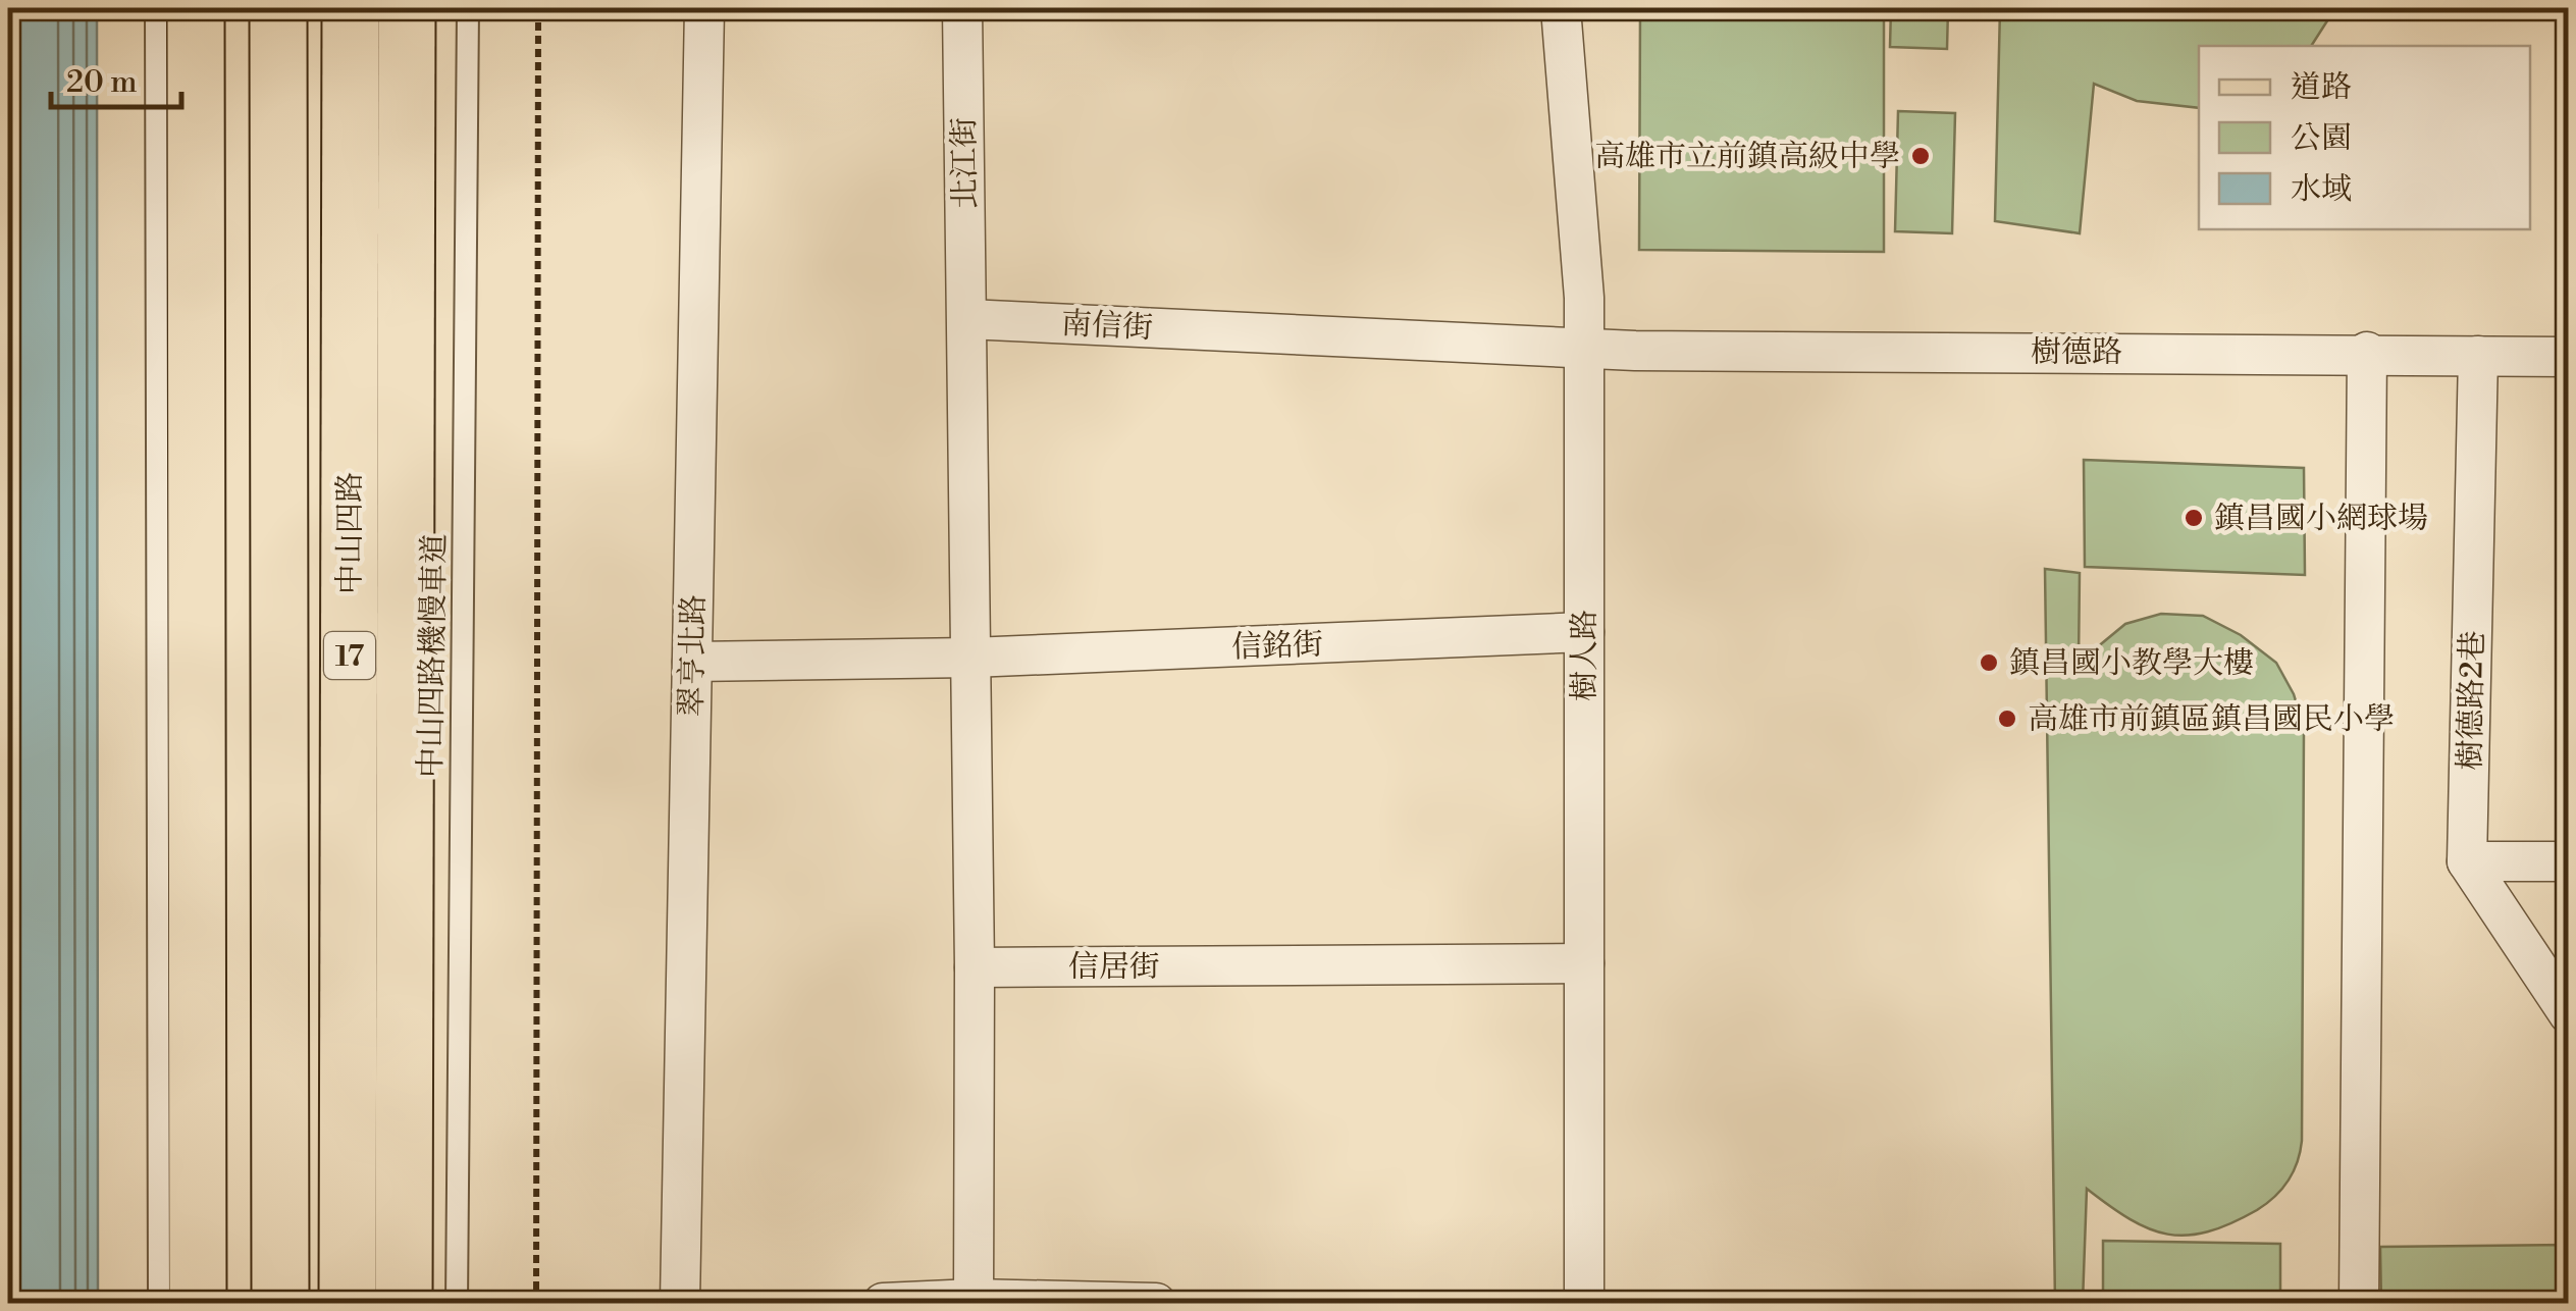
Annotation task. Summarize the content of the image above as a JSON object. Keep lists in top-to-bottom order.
{
  "streets": {
    "main road": ["中山四路", "17"],
    "street": [
      "北江街",
      "南信街",
      "樹德路",
      "信銘街",
      "翠亨北路",
      "樹人路",
      "樹德路2巷",
      "信居街"
    ],
    "lane": ["中山四路機慢車道"]
  },
  "crossings": [
    ["北江街", "南信街"],
    ["南信街", "樹德路"],
    ["南信街", "樹人路"],
    ["樹德路", "樹人路"],
    ["樹德路", "樹德路2巷"],
    ["信銘街", "翠亨北路"],
    ["信銘街", "樹人路"],
    ["樹人路", "信居街"]
  ],
  "places": [
    "高雄市立前鎮高級中學",
    "鎮昌國小網球場",
    "鎮昌國小教學大樓",
    "高雄市前鎮區鎮昌國民小學"
  ],
  "legend": ["道路", "公園", "水域"],
  "scale_bar": "20 m"
}
